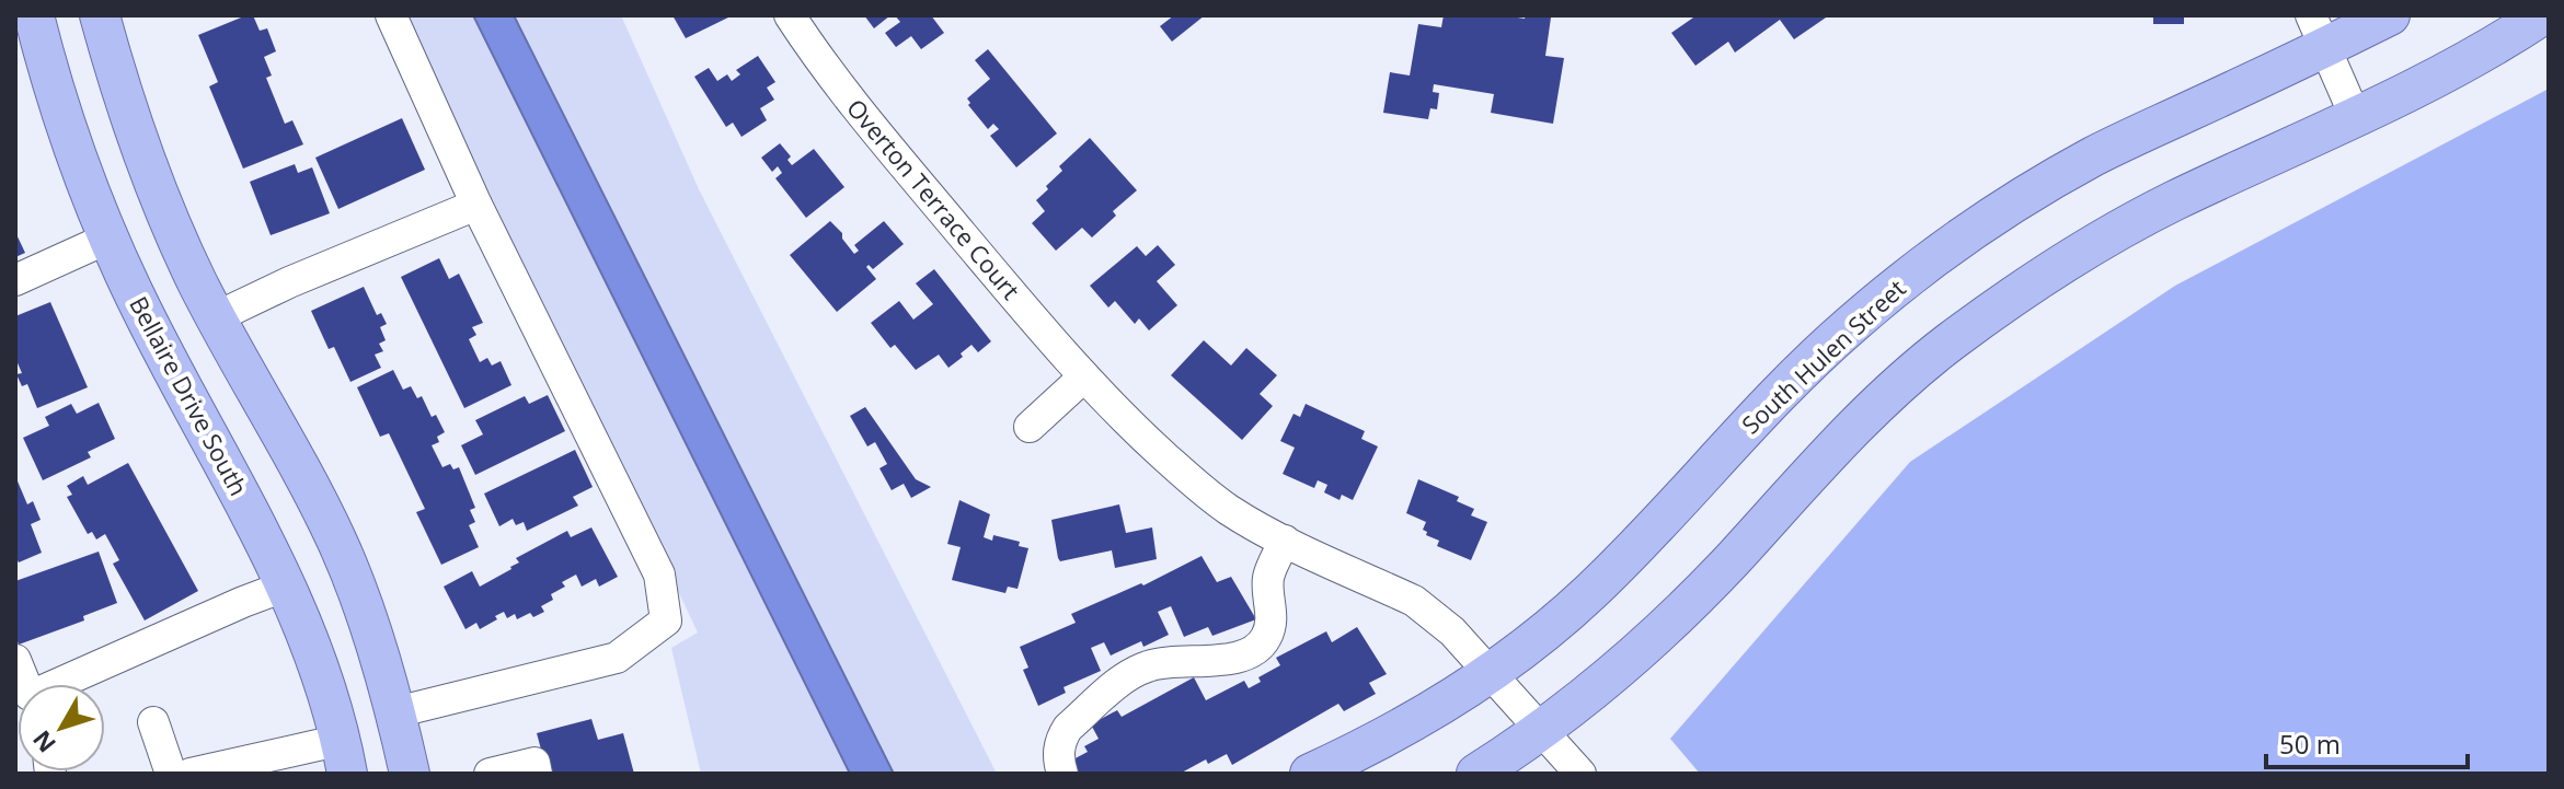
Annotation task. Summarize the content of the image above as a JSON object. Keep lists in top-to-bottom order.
{
  "streets": {
    "main road": ["South Hulen Street", "Bellaire Drive South"],
    "street": ["Overton Terrace Court"]
  },
  "crossings": [
    ["Overton Terrace Court", "South Hulen Street"]
  ],
  "scale_bar": "50 m",
  "north": "bottom left"
}
